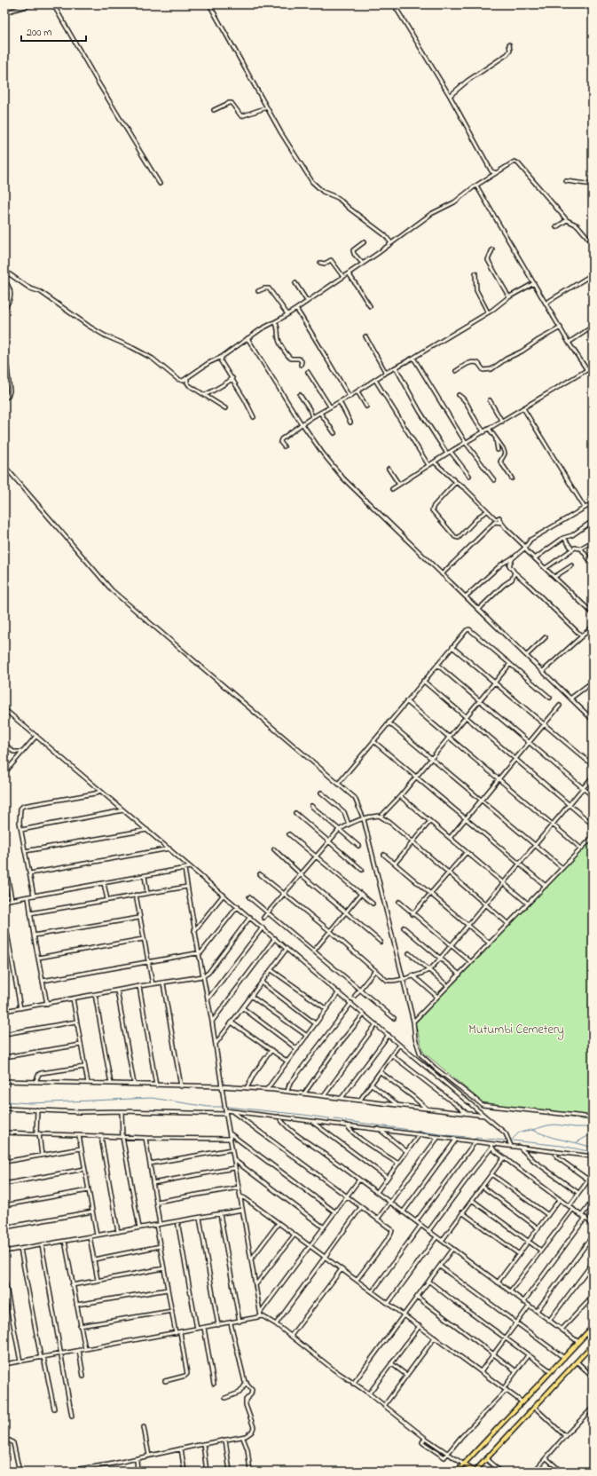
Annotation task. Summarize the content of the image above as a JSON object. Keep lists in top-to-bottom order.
{
  "parks": ["Mutumbi Cemetery"],
  "scale_bar": "200 m"
}
